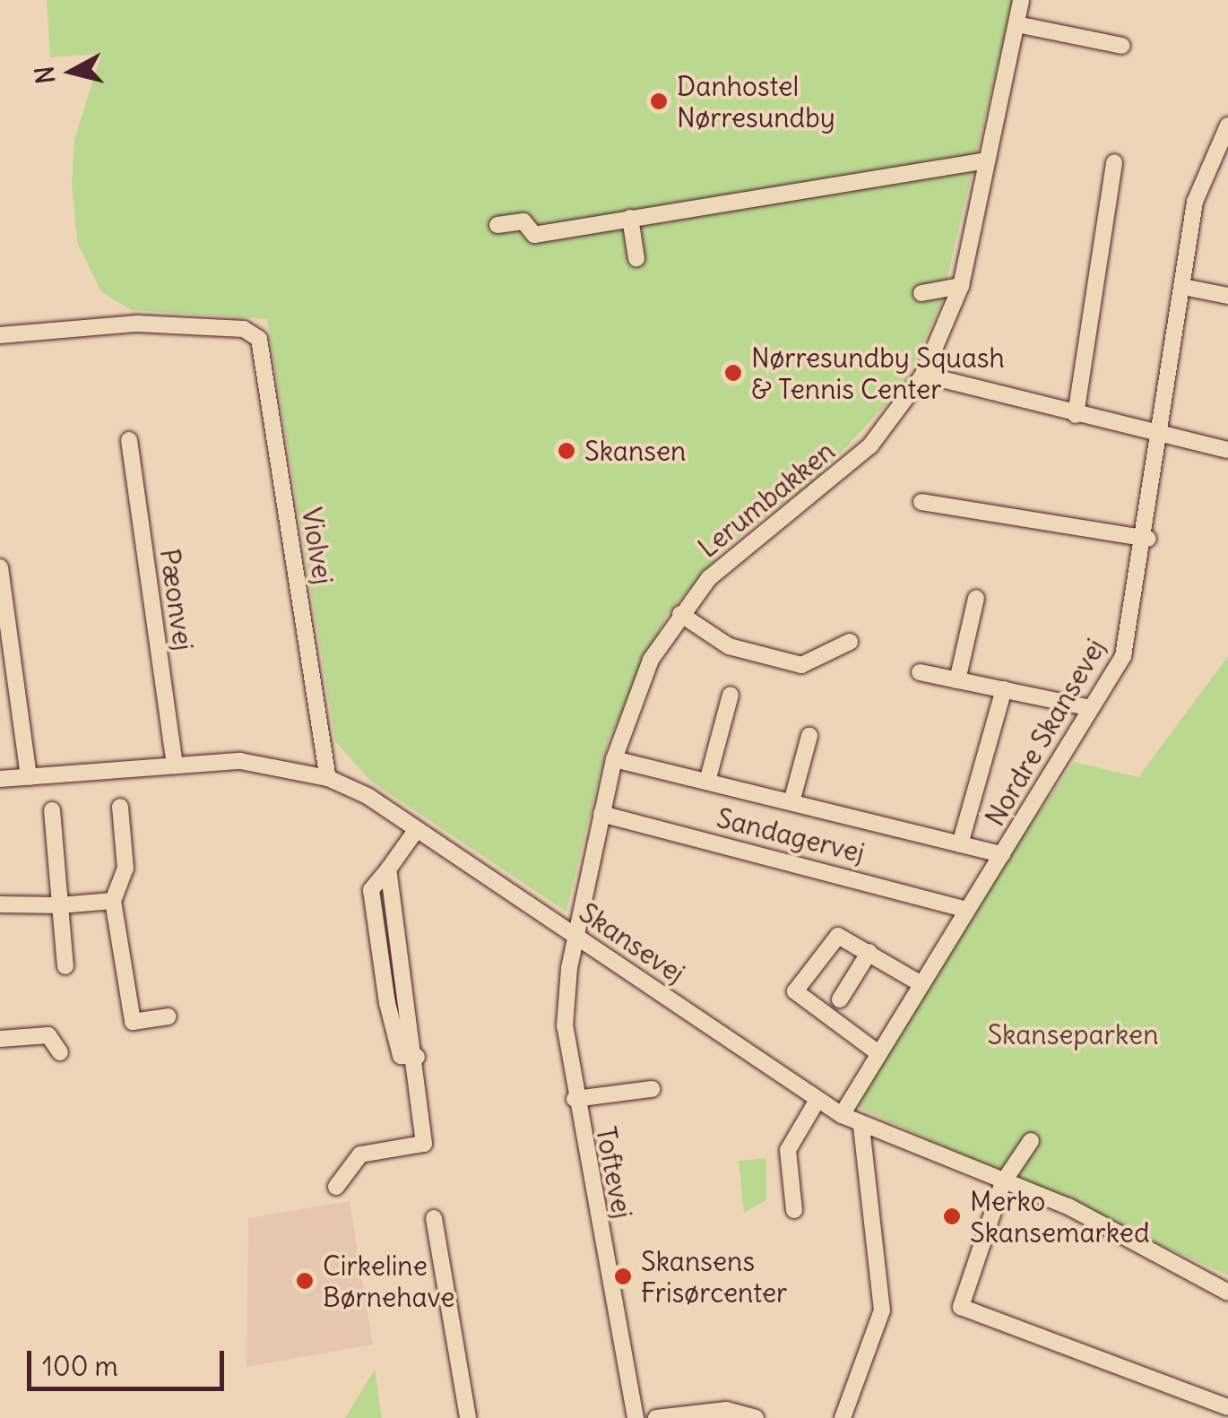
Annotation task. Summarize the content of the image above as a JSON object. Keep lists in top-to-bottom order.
{
  "streets": {
    "street": [
      "Lerumbakken",
      "Violvej",
      "Pæonvej",
      "Nordre Skansevej",
      "Sandagervej",
      "Skansevej",
      "Toftevej"
    ]
  },
  "crossings": [
    ["Lerumbakken", "Sandagervej"],
    ["Lerumbakken", "Skansevej"],
    ["Lerumbakken", "Toftevej"],
    ["Violvej", "Skansevej"],
    ["Pæonvej", "Skansevej"],
    ["Nordre Skansevej", "Sandagervej"],
    ["Nordre Skansevej", "Skansevej"],
    ["Skansevej", "Toftevej"]
  ],
  "parks": ["Skanseparken"],
  "places": [
    "Danhostel Nørresundby",
    "Nørresundby Squash & Tennis Center",
    "Skansen",
    "Merko Skansemarked",
    "Skansens Frisørcenter",
    "Cirkeline Børnehave"
  ],
  "scale_bar": "100 m",
  "north": "left"
}
